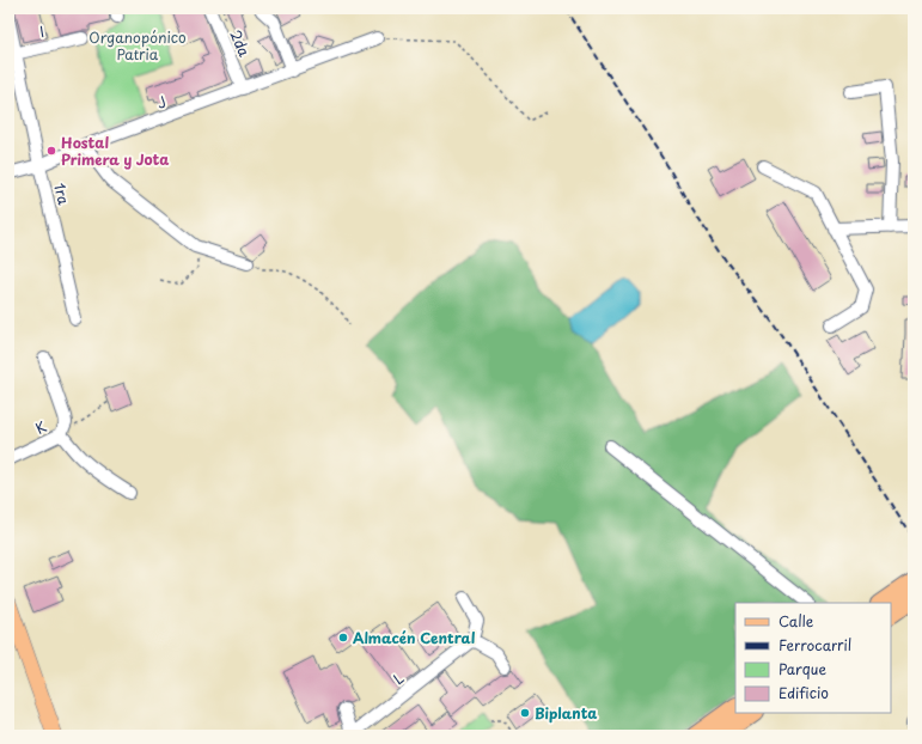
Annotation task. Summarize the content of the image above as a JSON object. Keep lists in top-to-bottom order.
{
  "streets": {
    "street": [
      "I",
      "2da",
      "J",
      "1ra",
      "K",
      "L"
    ]
  },
  "crossings": [
    ["I", "1ra"],
    ["2da", "J"],
    ["J", "1ra"]
  ],
  "parks": ["Organopónico Patria"],
  "places": ["Hostal Primera y Jota", "Almacén Central", "Biplanta"],
  "legend": [
    "Calle",
    "Ferrocarril",
    "Parque",
    "Edificio"
  ]
}
